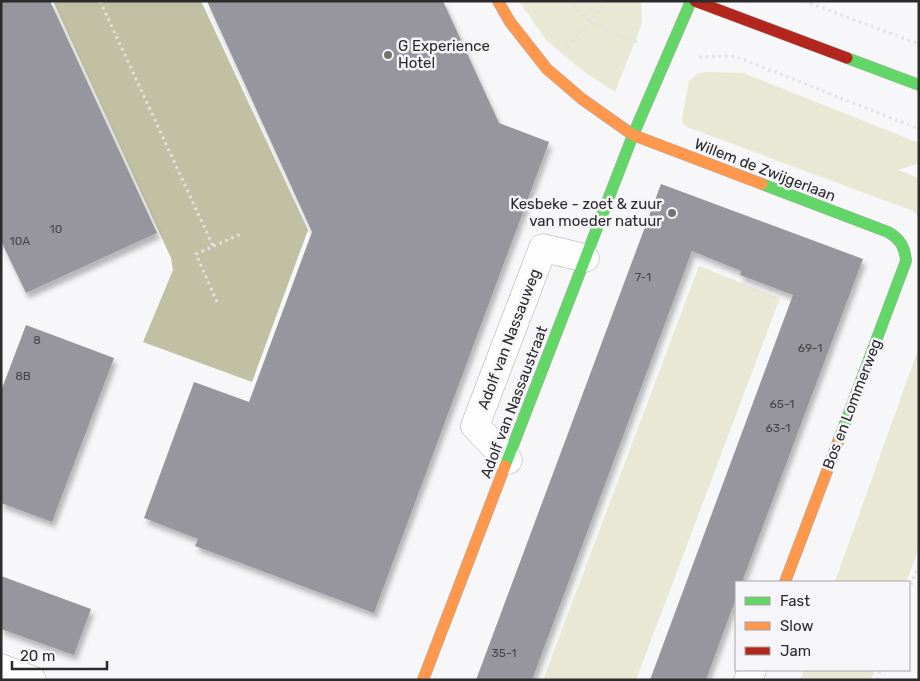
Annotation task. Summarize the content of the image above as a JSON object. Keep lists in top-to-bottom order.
{
  "streets": {
    "street": [
      "Willem de Zwijgerlaan",
      "Adolf van Nassauweg",
      "Adolf van Nassaustraat",
      "Bos en Lommerweg"
    ]
  },
  "crossings": [
    ["Willem de Zwijgerlaan", "Adolf van Nassaustraat"],
    ["Willem de Zwijgerlaan", "Bos en Lommerweg"],
    ["Adolf van Nassauweg", "Adolf van Nassaustraat"]
  ],
  "places": ["G Experience Hotel", "Kesbeke - zoet & zuur van moeder natuur"],
  "house_numbers": [
    "10",
    "10A",
    "7-1",
    "8",
    "69-1",
    "8B",
    "65-1",
    "63-1",
    "35-1"
  ],
  "legend": ["Fast", "Slow", "Jam"],
  "scale_bar": "20 m"
}
